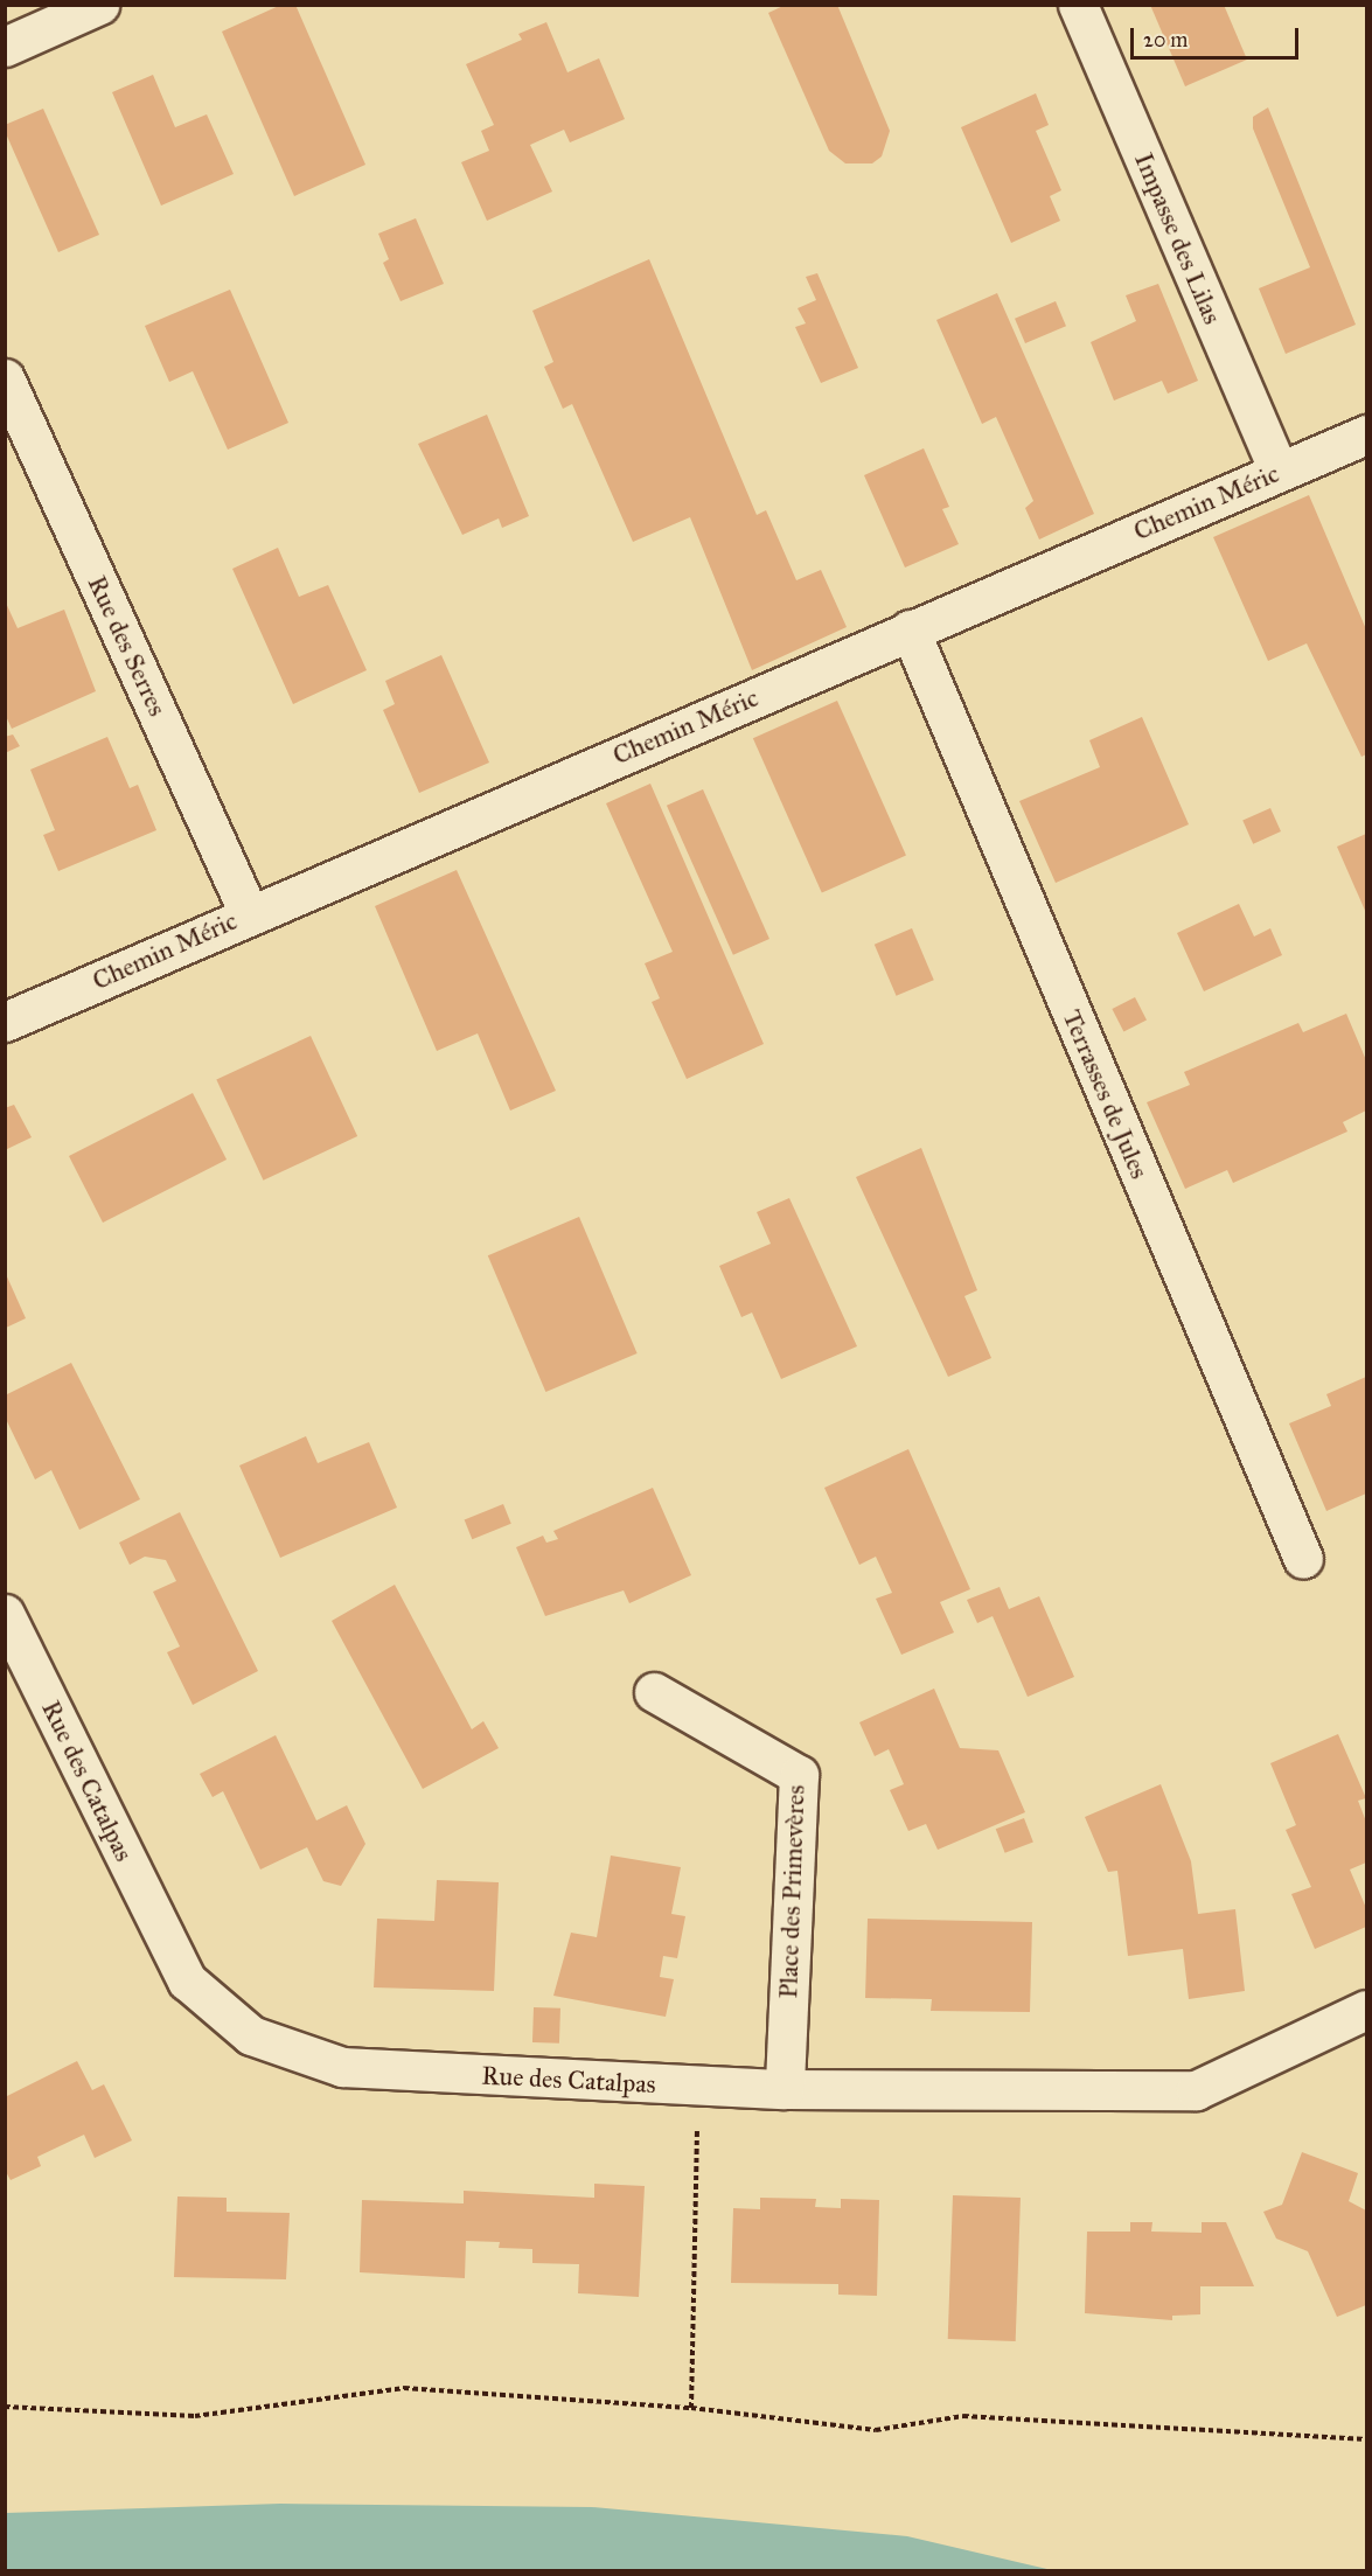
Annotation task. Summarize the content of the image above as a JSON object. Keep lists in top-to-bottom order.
{
  "streets": {
    "street": [
      "Impasse des Lilas",
      "Chemin Méric",
      "Rue des Serres",
      "Terrasses de Jules",
      "Rue des Catalpas",
      "Place des Primevères"
    ]
  },
  "crossings": [
    ["Impasse des Lilas", "Chemin Méric"],
    ["Chemin Méric", "Rue des Serres"],
    ["Chemin Méric", "Terrasses de Jules"],
    ["Rue des Catalpas", "Place des Primevères"]
  ],
  "scale_bar": "20 m"
}
